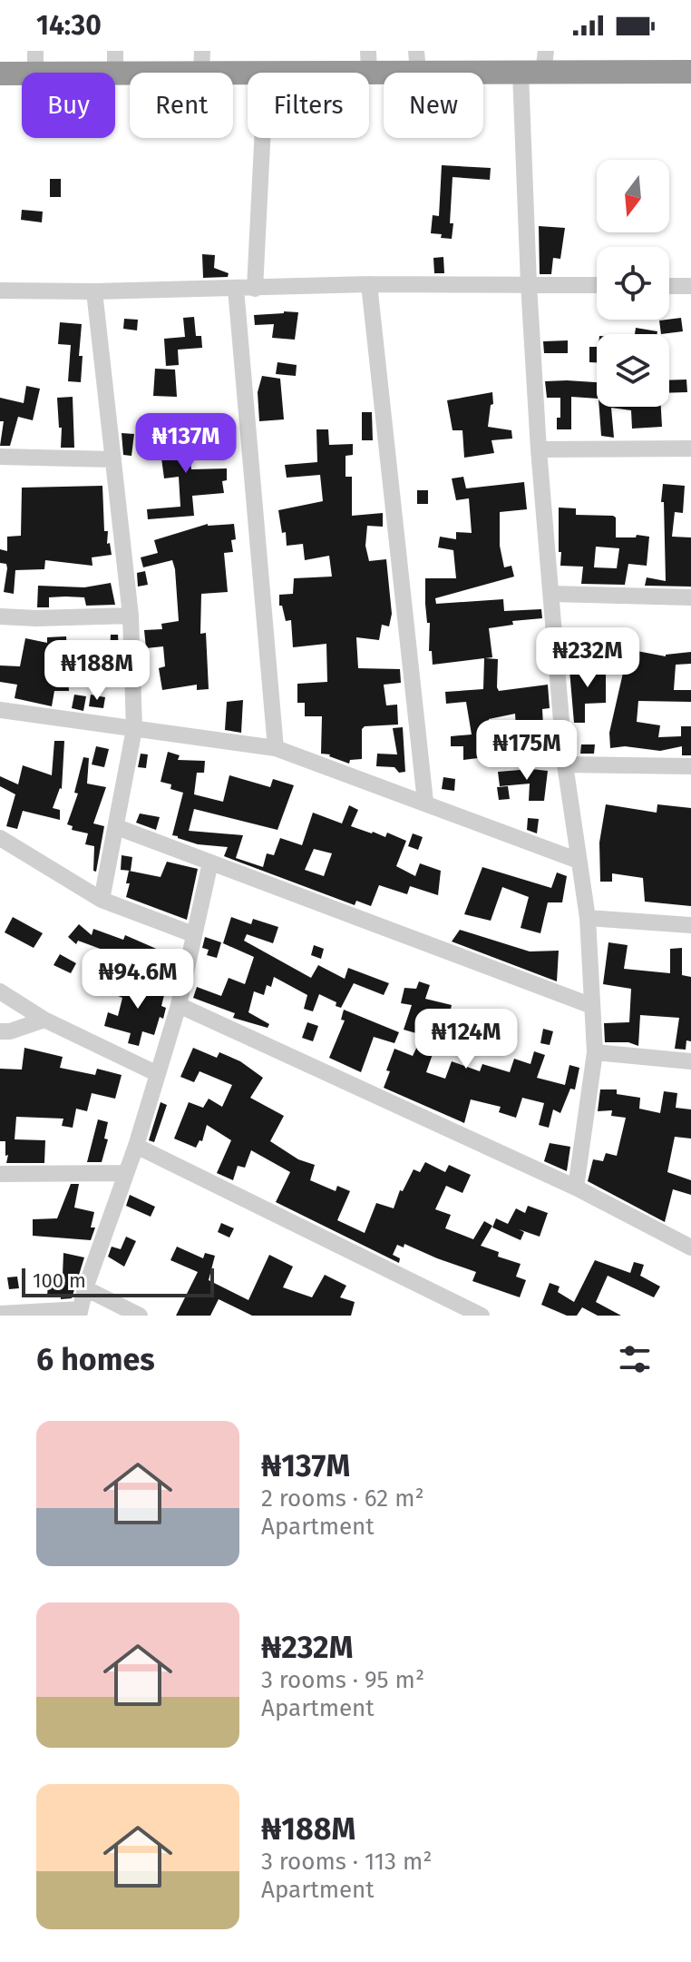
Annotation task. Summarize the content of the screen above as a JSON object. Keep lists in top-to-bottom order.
{
  "scale_bar": "100 m",
  "north": "bottom",
  "page": {
    "status": "14:30",
    "chip": [
      "Buy",
      "Rent",
      "Filters",
      "New"
    ],
    "price": [
      "₦137M",
      "₦232M",
      "₦188M",
      "₦175M",
      "₦94.6M",
      "₦124M"
    ],
    "scale": "100 m",
    "heading": "6 homes",
    "list": [
      {
        "name": "₦137M",
        "note": "2 rooms · 62 m² · Apartment"
      },
      {
        "name": "₦232M",
        "note": "3 rooms · 95 m² · Apartment"
      },
      {
        "name": "₦188M",
        "note": "3 rooms · 113 m² · Apartment"
      }
    ]
  }
}
